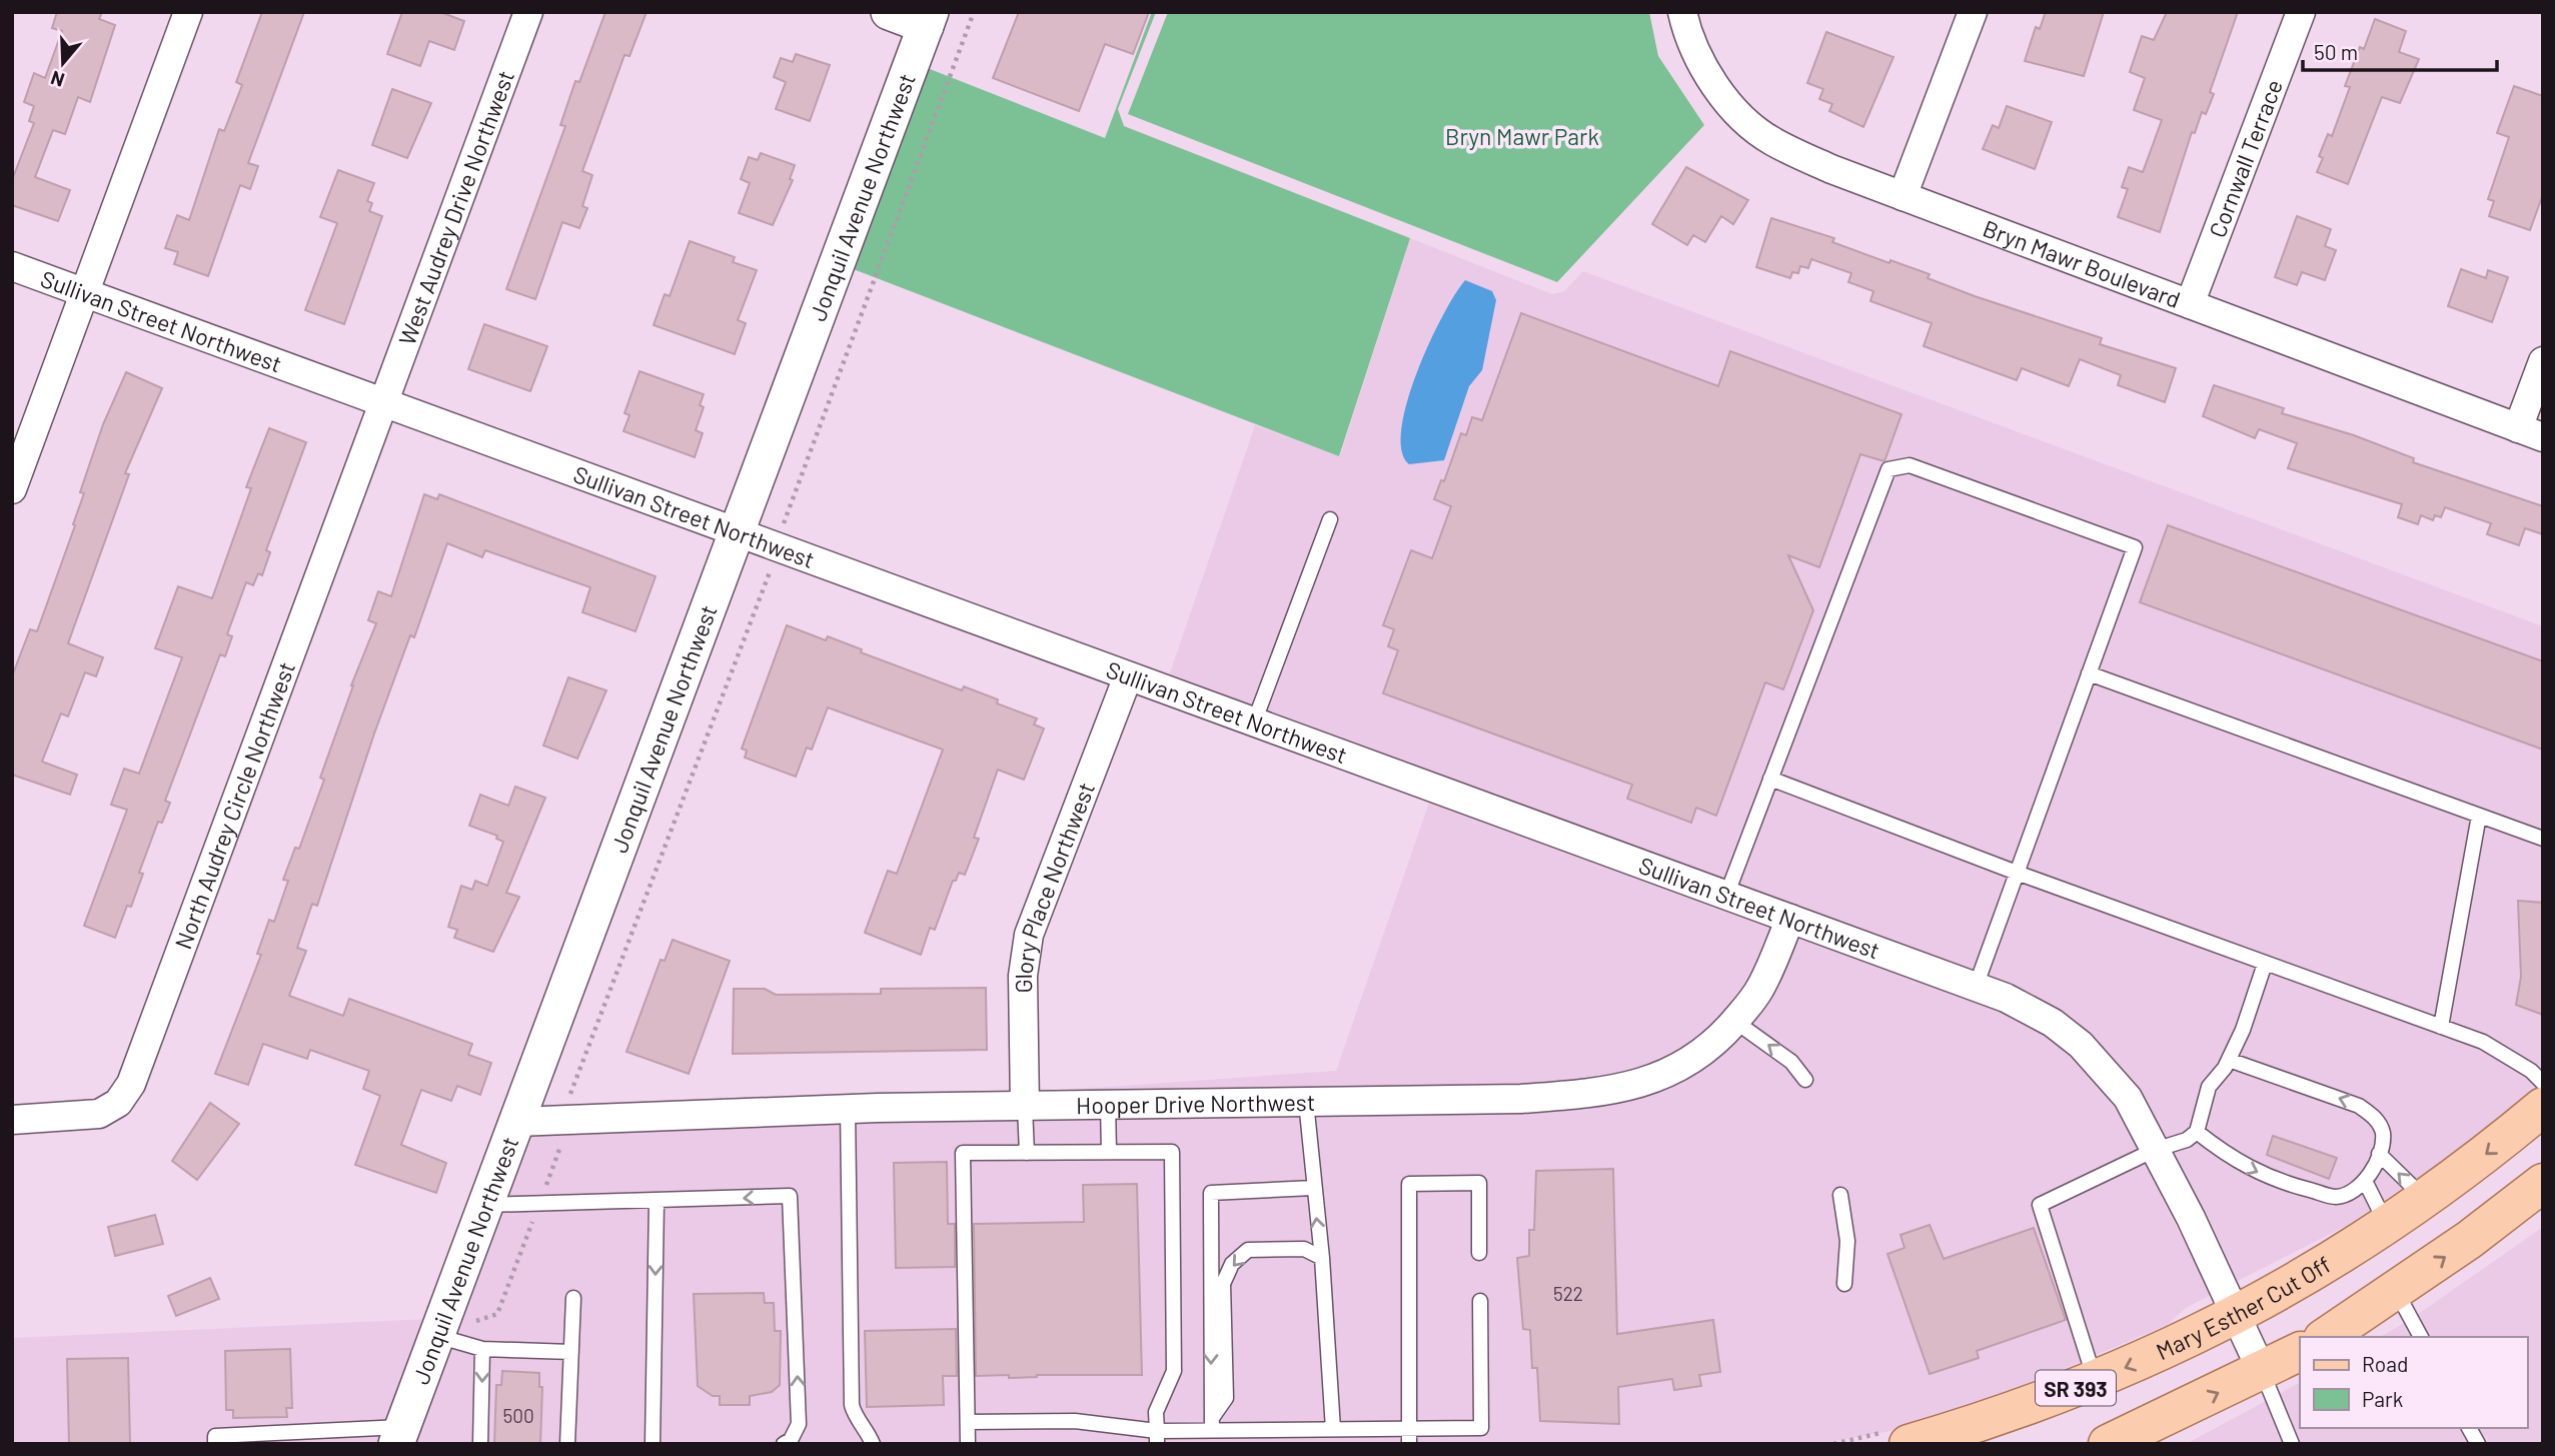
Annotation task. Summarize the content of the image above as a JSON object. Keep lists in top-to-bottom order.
{
  "streets": {
    "main road": ["Mary Esther Cut Off", "SR 393"],
    "street": [
      "Cornwall Terrace",
      "Jonquil Avenue Northwest",
      "West Audrey Drive Northwest",
      "Bryn Mawr Boulevard",
      "Sullivan Street Northwest",
      "North Audrey Circle Northwest",
      "Glory Place Northwest",
      "Hooper Drive Northwest"
    ]
  },
  "crossings": [
    ["Cornwall Terrace", "Bryn Mawr Boulevard"],
    ["Jonquil Avenue Northwest", "Sullivan Street Northwest"],
    ["Jonquil Avenue Northwest", "Hooper Drive Northwest"],
    ["West Audrey Drive Northwest", "Sullivan Street Northwest"],
    ["West Audrey Drive Northwest", "North Audrey Circle Northwest"],
    ["Sullivan Street Northwest", "North Audrey Circle Northwest"],
    ["Sullivan Street Northwest", "Glory Place Northwest"],
    ["Sullivan Street Northwest", "Hooper Drive Northwest"],
    ["Sullivan Street Northwest", "Mary Esther Cut Off"],
    ["Sullivan Street Northwest", "SR 393"],
    ["Glory Place Northwest", "Hooper Drive Northwest"]
  ],
  "parks": ["Bryn Mawr Park"],
  "house_numbers": ["522", "500"],
  "legend": ["Road", "Park"],
  "scale_bar": "50 m",
  "north": "bottom"
}
